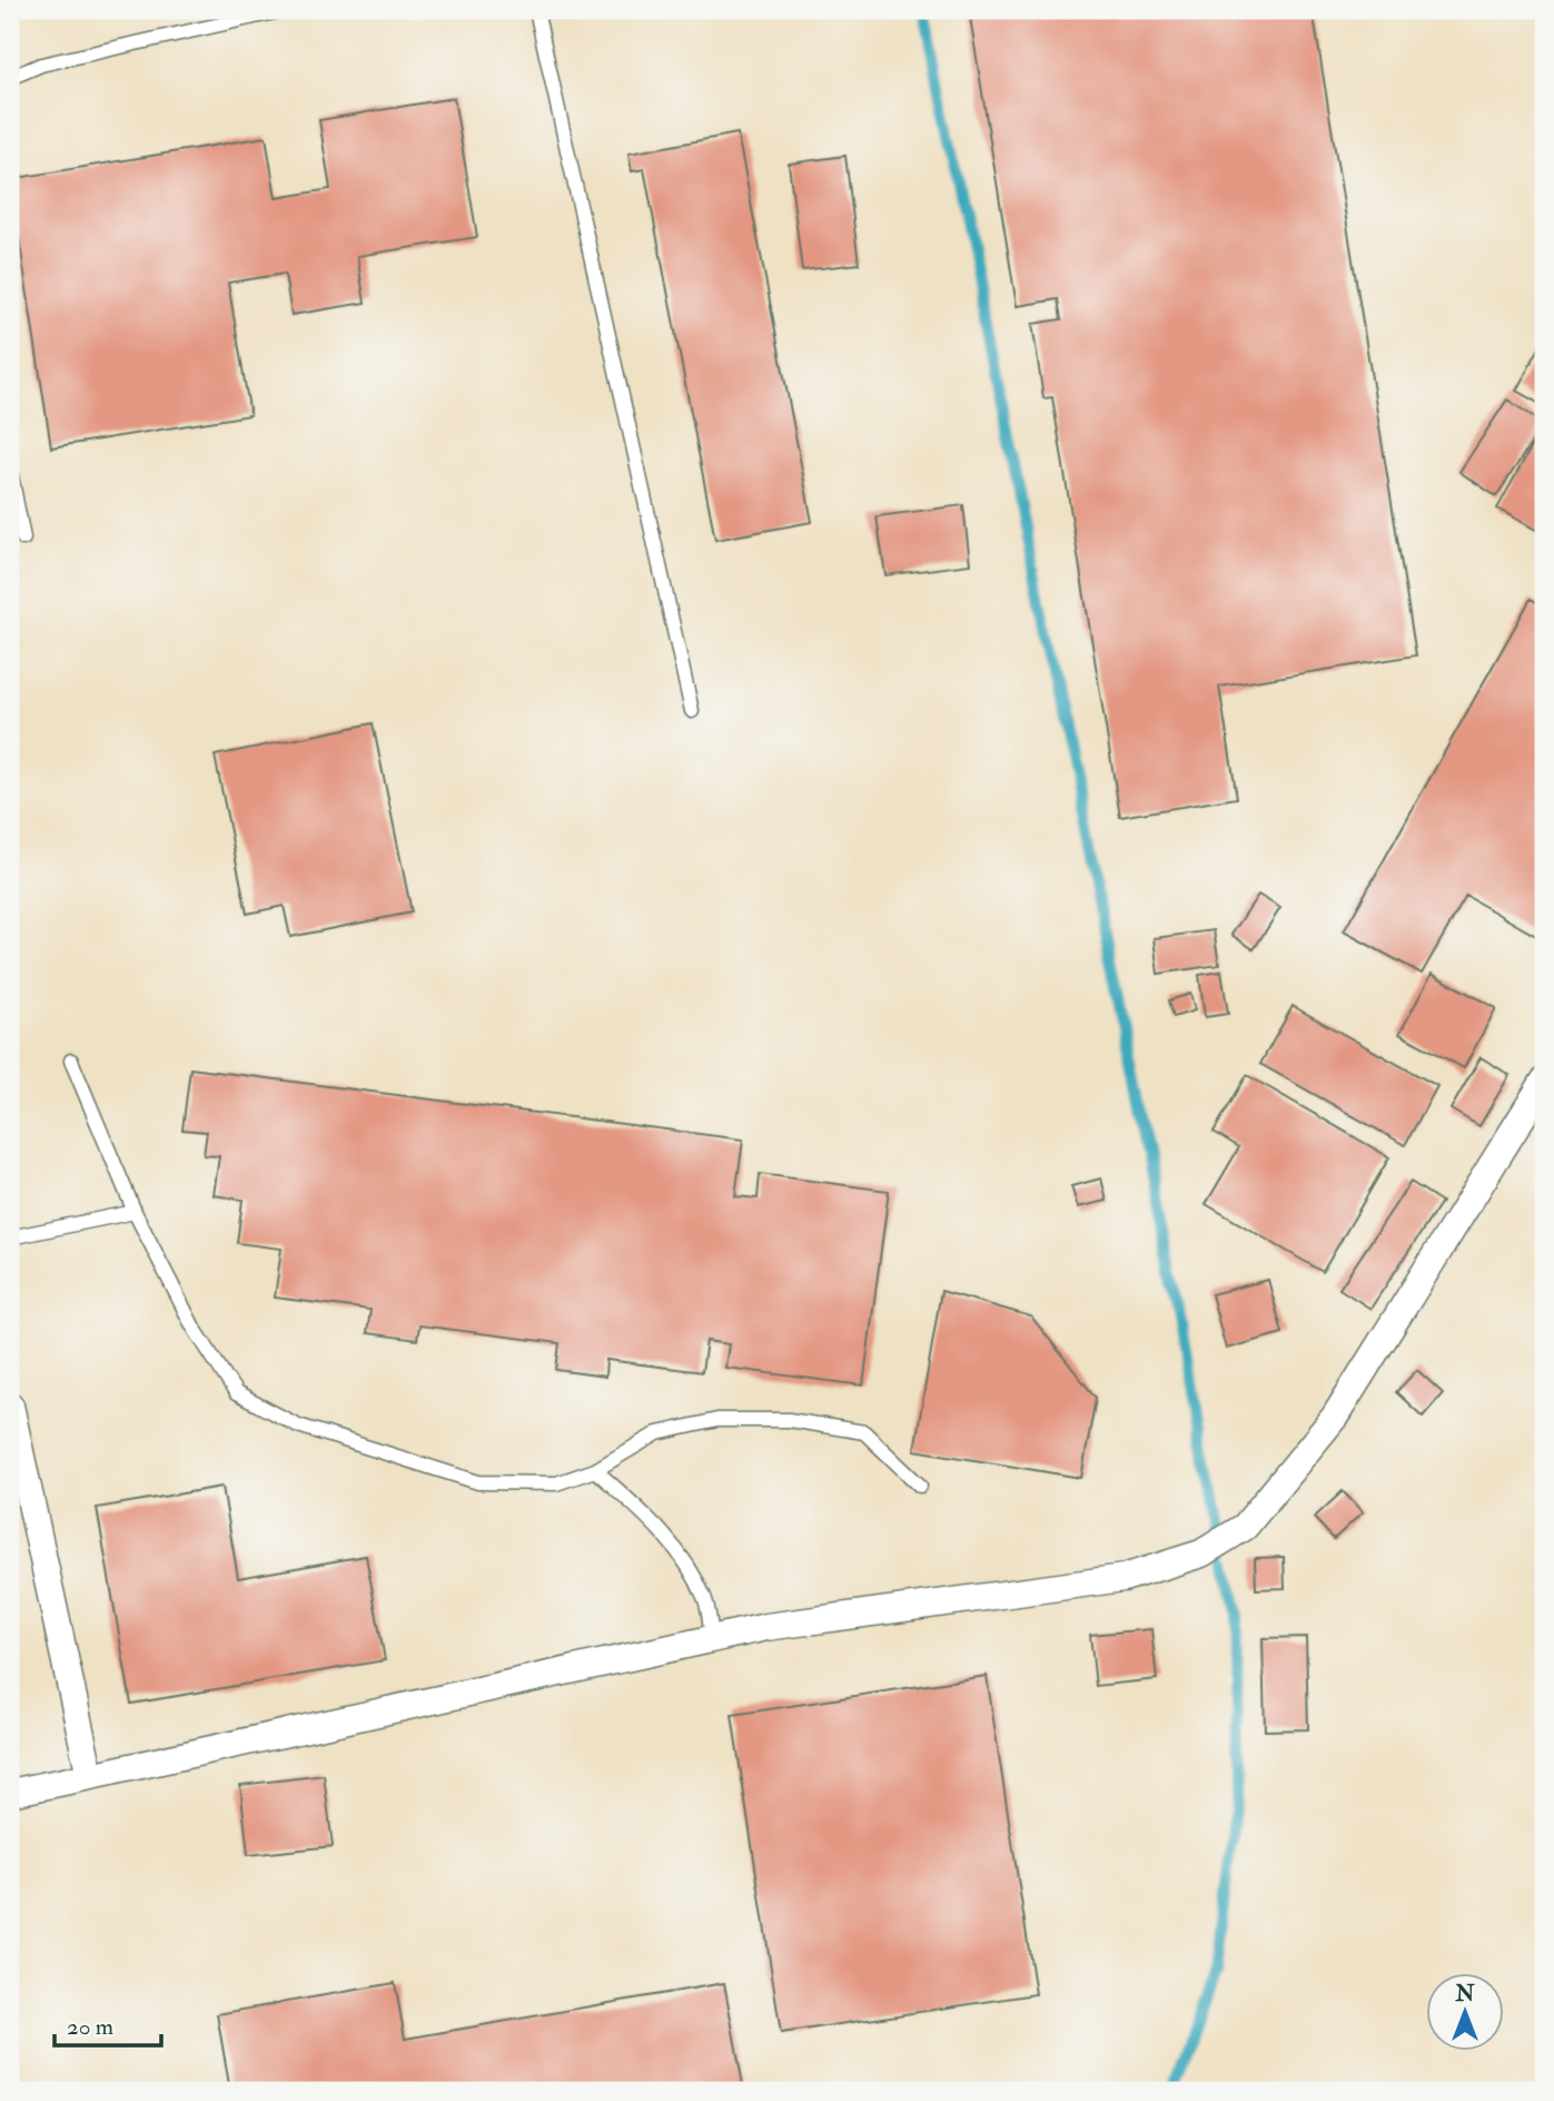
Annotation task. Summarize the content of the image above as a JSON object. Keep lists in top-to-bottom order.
{
  "scale_bar": "20 m",
  "north": "top"
}
